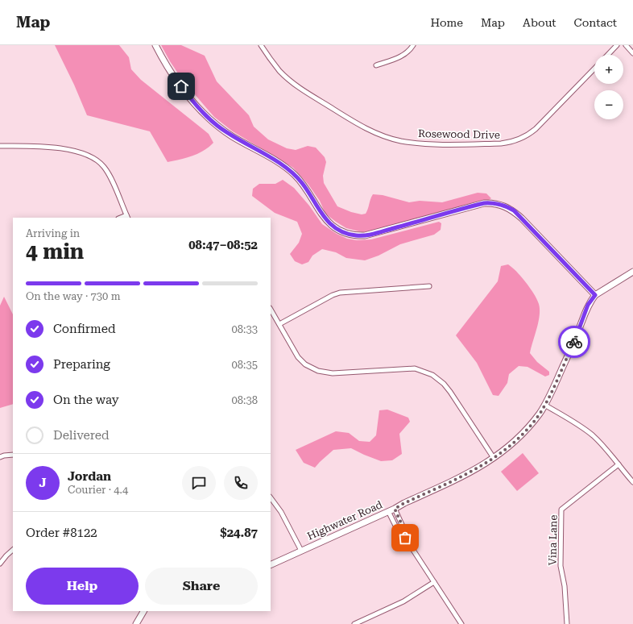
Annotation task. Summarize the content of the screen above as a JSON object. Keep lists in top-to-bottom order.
{
  "streets": {
    "street": ["Rosewood Drive", "Highwater Road", "Vina Lane"]
  },
  "page": {
    "header": "Map",
    "nav": [
      "Home",
      "Map",
      "About",
      "Contact"
    ],
    "map_buttons": ["+", "−"],
    "heading": ["4 min", "Arriving in", "08:47–08:52"],
    "panel": [
      "Jordan",
      "Courier · 4.4",
      "Order #8122",
      "$24.87"
    ],
    "bar": "On the way · 730 m",
    "list": [
      ["Confirmed", "08:33"],
      ["Preparing", "08:35"],
      ["On the way", "08:38"],
      "Delivered"
    ],
    "round": "J",
    "buttons": ["Help", "Share"]
  }
}
